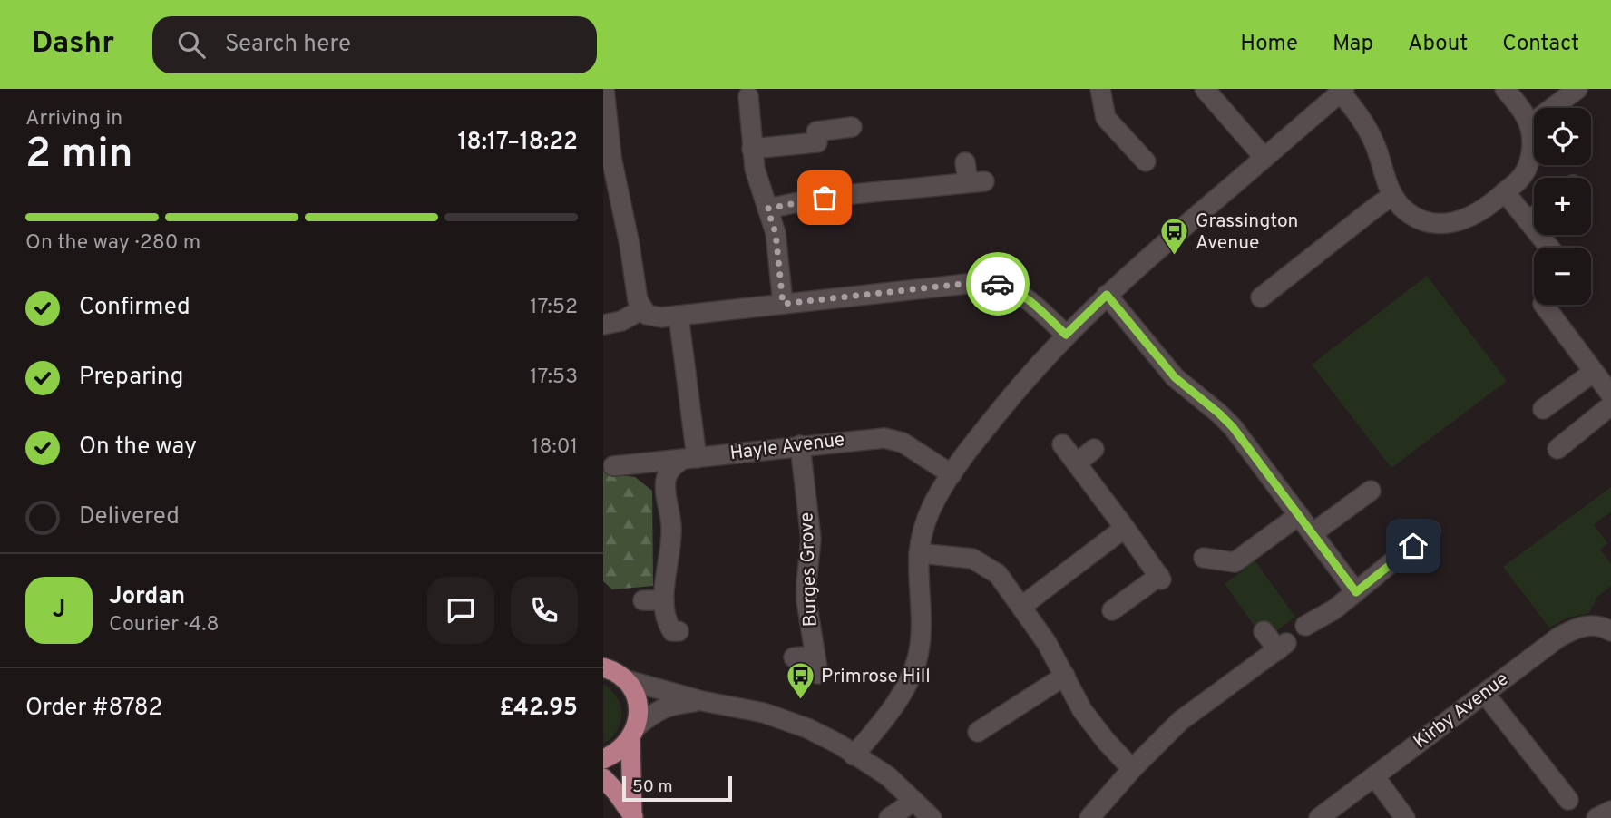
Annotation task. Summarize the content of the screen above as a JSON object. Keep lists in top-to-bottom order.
{
  "streets": {
    "street": ["Hayle Avenue", "Burges Grove", "Kirby Avenue"]
  },
  "crossings": [
    ["Hayle Avenue", "Burges Grove"]
  ],
  "places": {
    "bus stop": ["Grassington Avenue", "Primrose Hill"]
  },
  "scale_bar": "50 m",
  "page": {
    "header": "Dashr",
    "search": "Search here",
    "nav": [
      "Home",
      "Map",
      "About",
      "Contact"
    ],
    "heading": ["2 min", "Arriving in", "18:17–18:22"],
    "panel": [
      "Jordan",
      "Courier · 4.8",
      "Order #8782",
      "£42.95"
    ],
    "map_buttons": ["+", "−"],
    "bar": "On the way · 280 m",
    "list": [
      ["Confirmed", "17:52"],
      ["Preparing", "17:53"],
      ["On the way", "18:01"],
      "Delivered"
    ],
    "round": "J",
    "scale": "50 m"
  }
}
